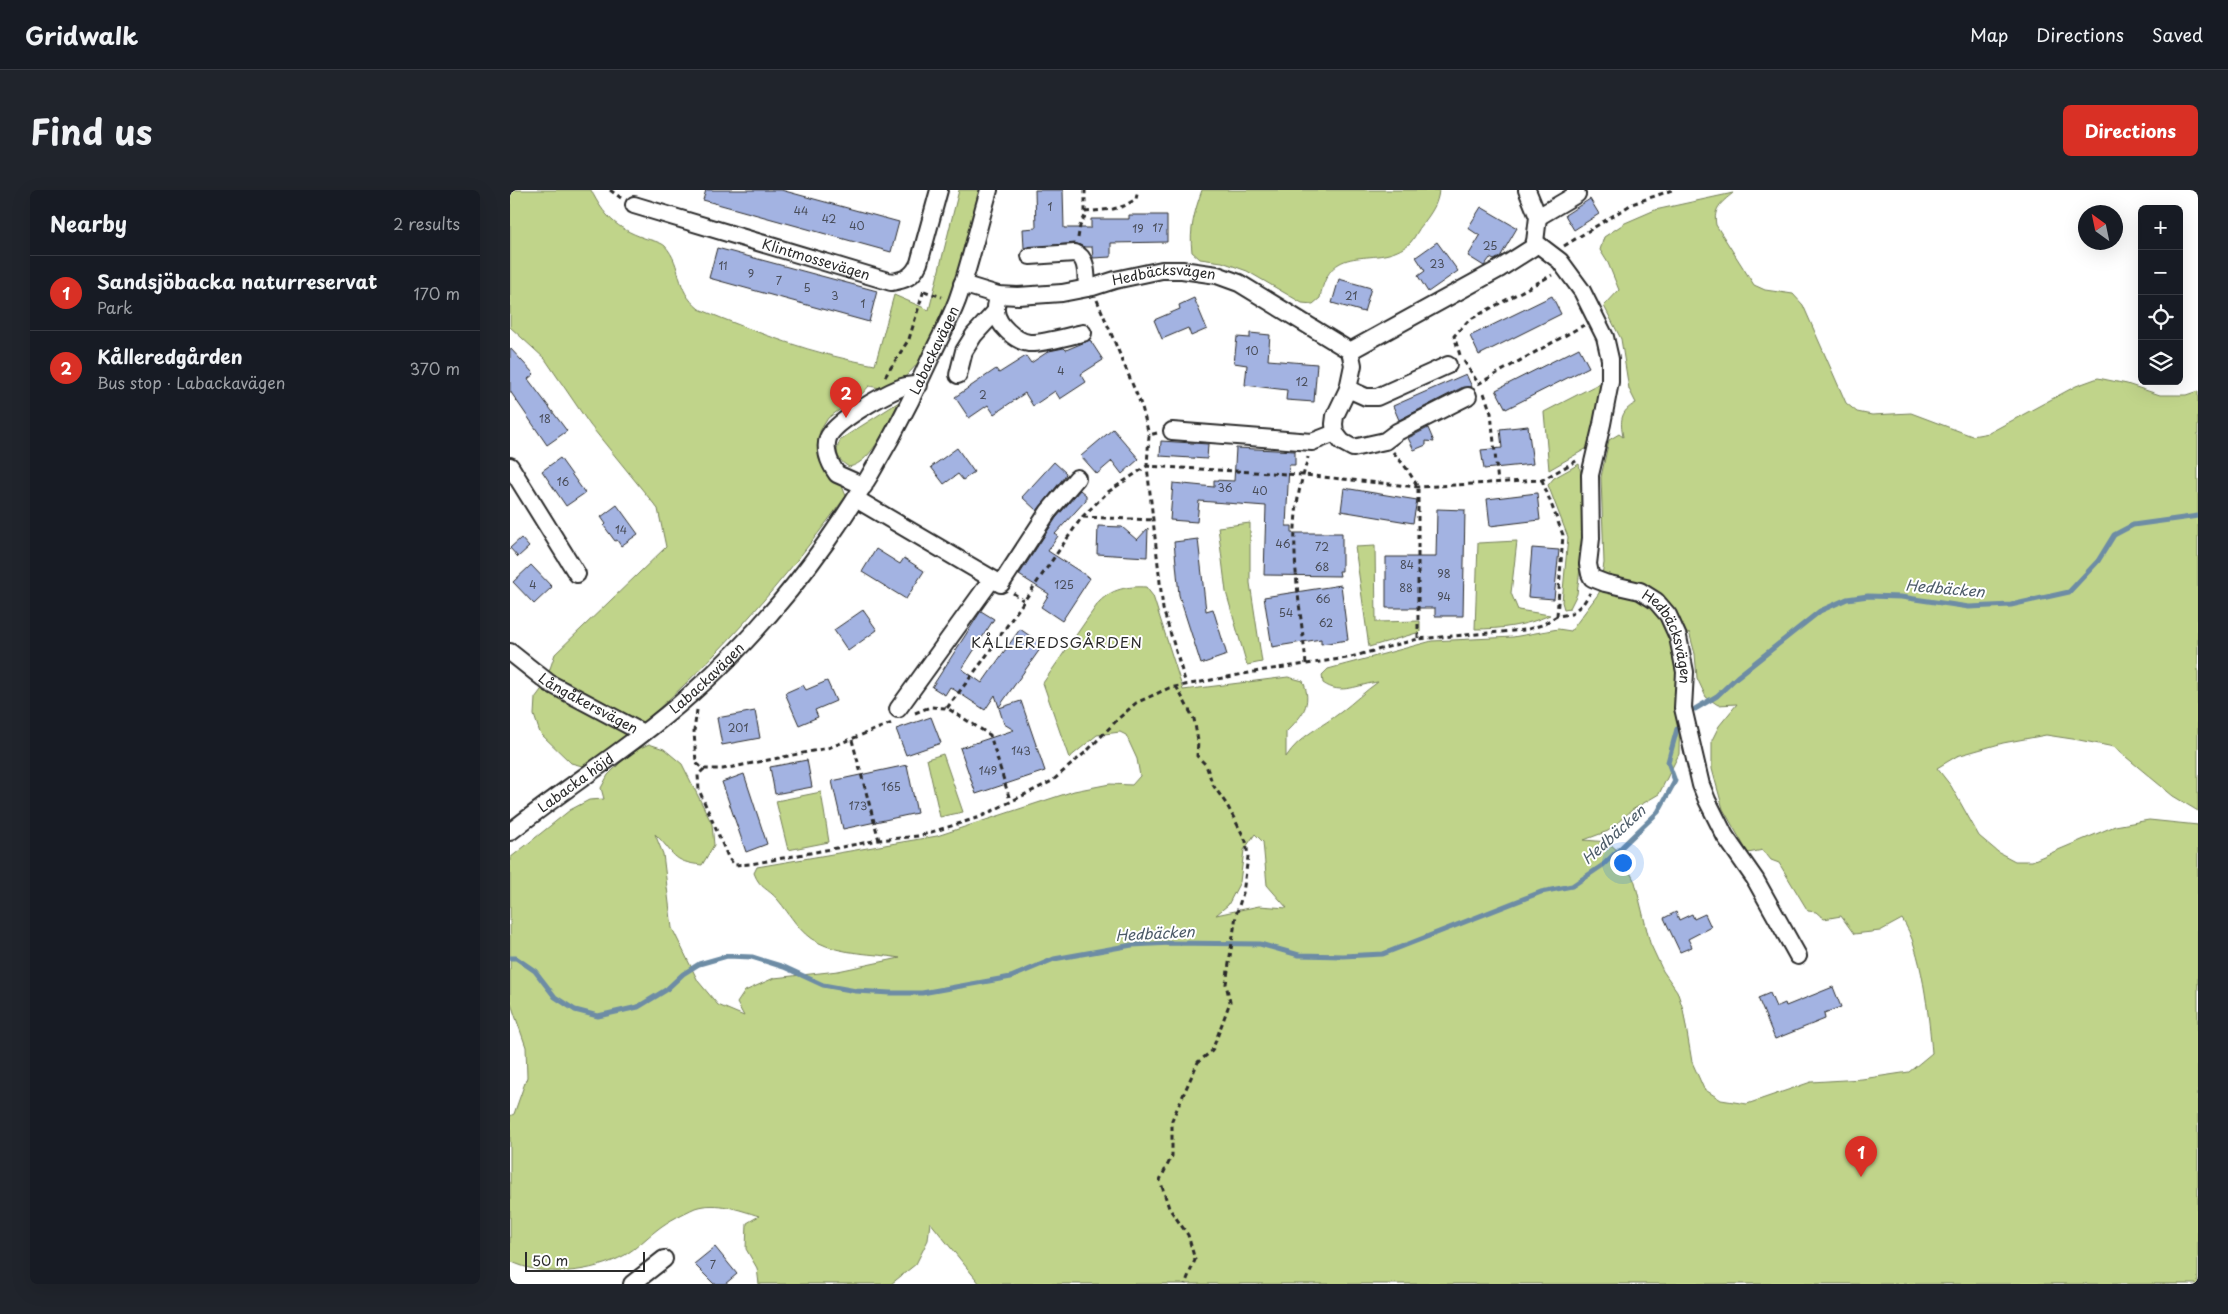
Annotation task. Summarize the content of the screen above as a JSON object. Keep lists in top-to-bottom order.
{
  "streets": {
    "street": [
      "Klintmossevägen",
      "Hedbäcksvägen",
      "Labackavägen",
      "Långåkersvägen",
      "Labacka höjd"
    ]
  },
  "crossings": [
    ["Hedbäcksvägen", "Labackavägen"],
    ["Labackavägen", "Långåkersvägen"],
    ["Labackavägen", "Labacka höjd"],
    ["Långåkersvägen", "Labacka höjd"]
  ],
  "districts": ["KÅLLEREDSGÅRDEN"],
  "water": ["Hedbäcken"],
  "house_numbers": [
    "1",
    "44",
    "42",
    "40",
    "17",
    "19",
    "25",
    "23",
    "11",
    "9",
    "7",
    "5",
    "3",
    "21",
    "1",
    "10",
    "4",
    "12",
    "2",
    "18",
    "16",
    "36",
    "40",
    "14",
    "46",
    "72",
    "84",
    "68",
    "98",
    "4",
    "125",
    "88",
    "94",
    "66",
    "54",
    "62",
    "201",
    "143",
    "149",
    "165",
    "173",
    "7"
  ],
  "scale_bar": "50 m",
  "north": "top left",
  "page": {
    "header": "Gridwalk",
    "nav": ["Map", "Directions", "Saved"],
    "title": "Find us",
    "buttons": "Directions",
    "heading": ["Nearby", "2 results"],
    "map_buttons": ["+", "−"],
    "list": [
      {
        "mark": "1",
        "name": "Sandsjöbacka naturreservat",
        "note": "Park",
        "value": "170 m"
      },
      {
        "mark": "2",
        "name": "Kålleredgården",
        "note": "Bus stop · Labackavägen",
        "value": "370 m"
      }
    ],
    "pins": ["2", "1"],
    "scale": "50 m"
  }
}
